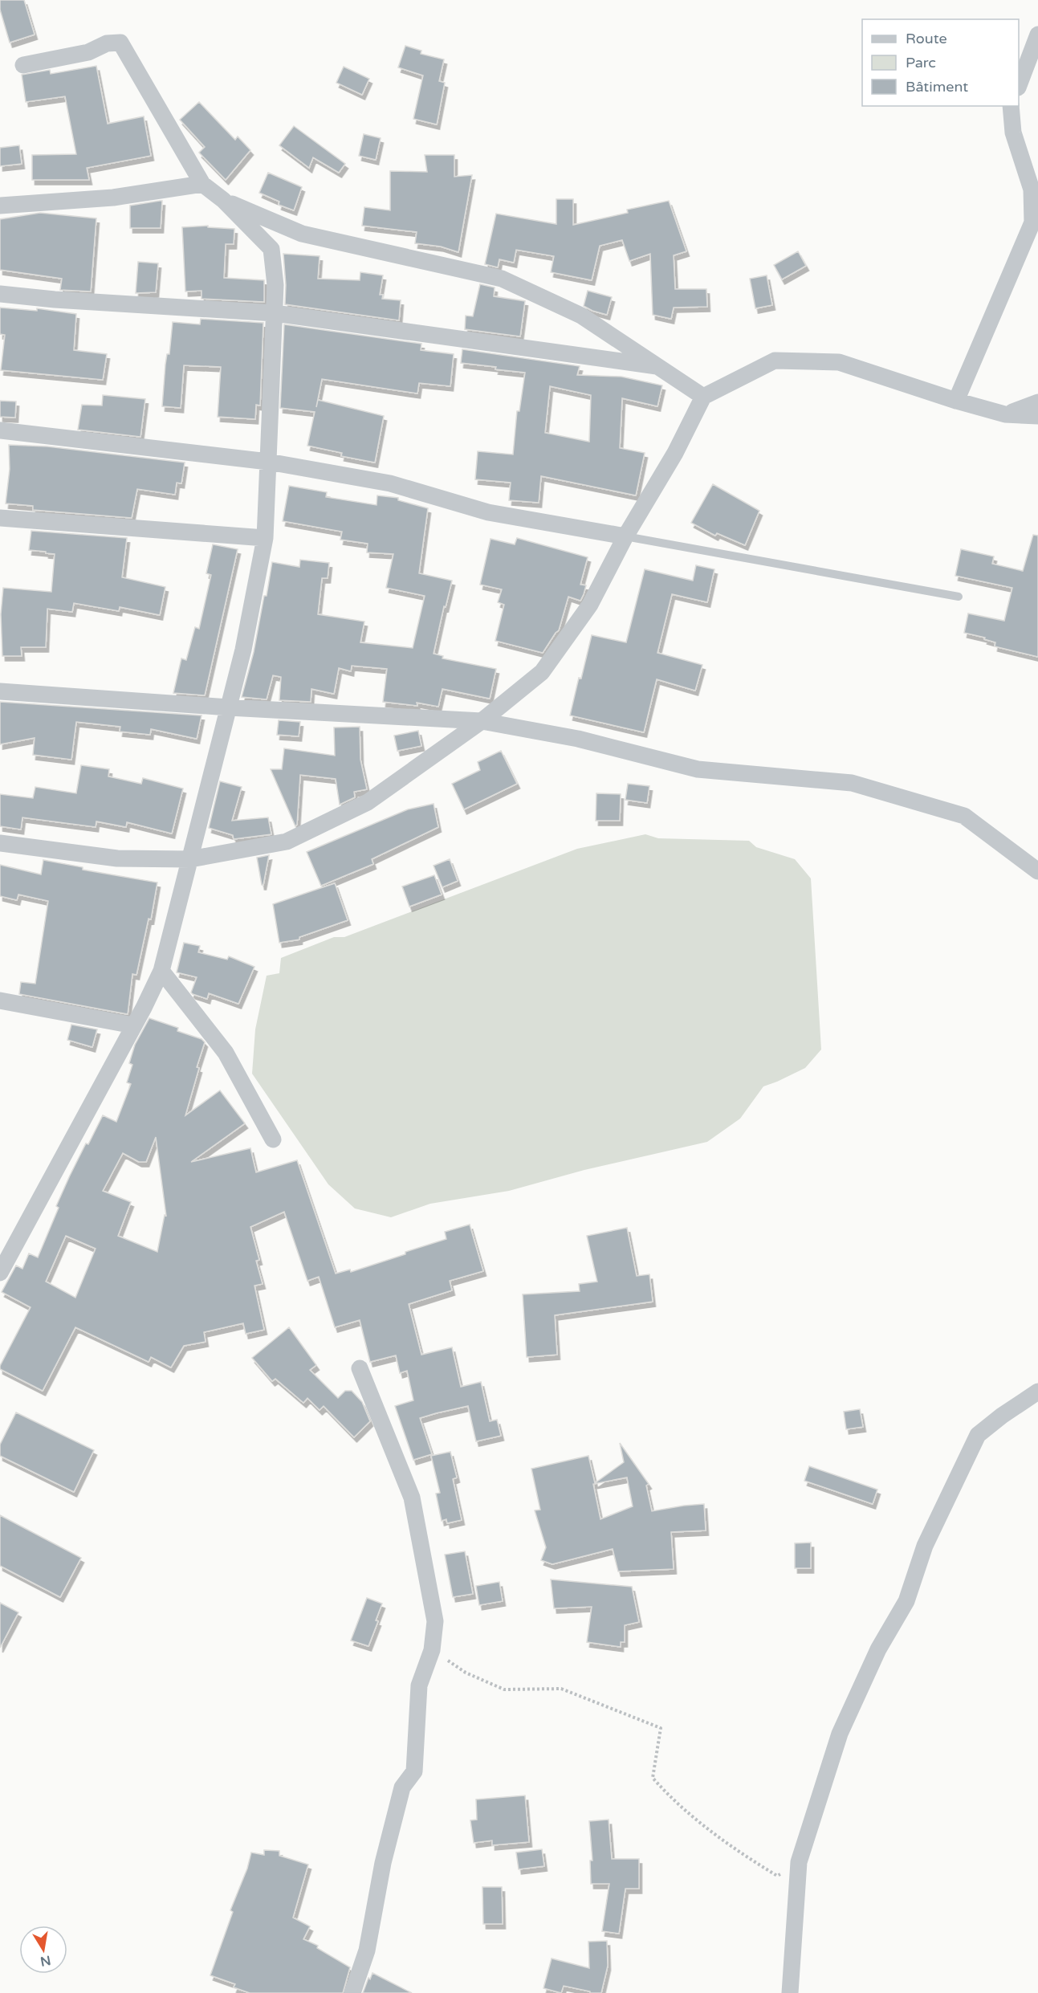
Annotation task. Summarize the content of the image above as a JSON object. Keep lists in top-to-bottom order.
{
  "legend": ["Route", "Parc", "Bâtiment"],
  "north": "bottom"
}
